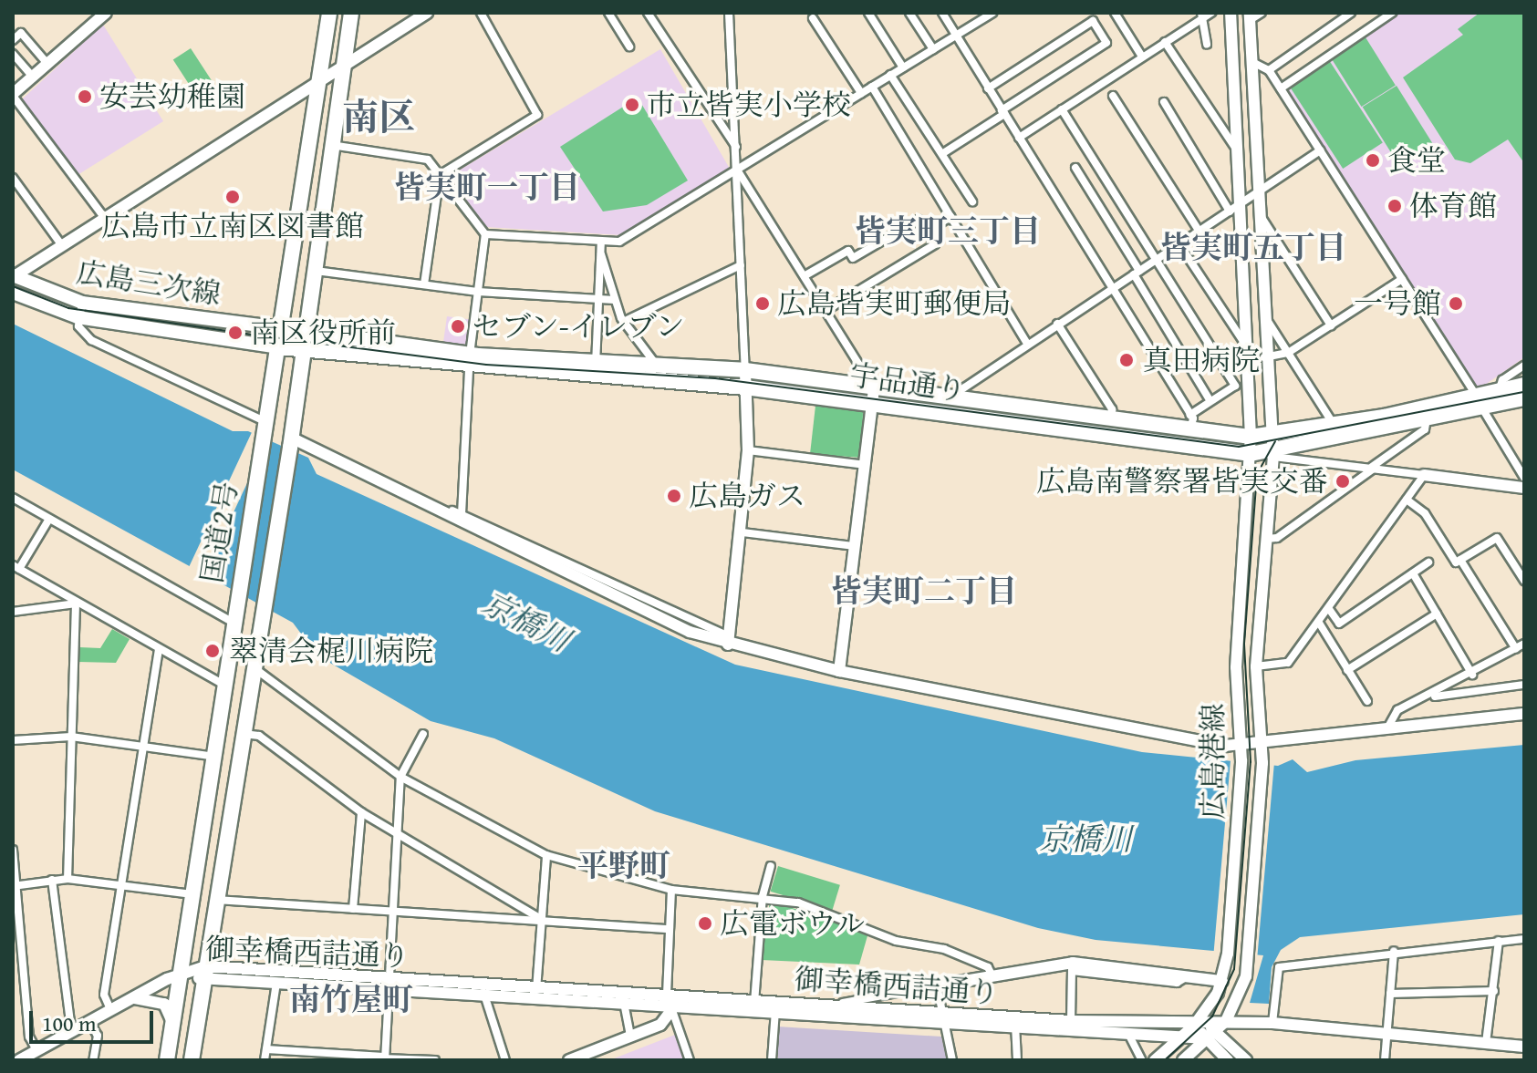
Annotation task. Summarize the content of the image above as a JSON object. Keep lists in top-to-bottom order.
{
  "streets": {
    "highway": ["宇品通り", "国道2号"],
    "main road": ["広島三次線"],
    "street": ["広島港線", "御幸橋西詰通り"]
  },
  "crossings": [
    ["広島三次線", "宇品通り"],
    ["広島三次線", "国道2号"],
    ["宇品通り", "国道2号"],
    ["宇品通り", "広島港線"],
    ["国道2号", "御幸橋西詰通り"],
    ["広島港線", "御幸橋西詰通り"]
  ],
  "districts": [
    "南区",
    "皆実町一丁目",
    "皆実町三丁目",
    "皆実町五丁目",
    "皆実町二丁目",
    "平野町",
    "南竹屋町"
  ],
  "water": ["京橋川"],
  "places": [
    "安芸幼稚園",
    "市立皆実小学校",
    "食堂",
    "広島市立南区図書館",
    "体育館",
    "広島皆実町郵便局",
    "一号館",
    "セブン-イレブン",
    "南区役所前",
    "真田病院",
    "広島南警察署皆実交番",
    "広島ガス",
    "翠清会梶川病院",
    "広電ボウル"
  ],
  "scale_bar": "100 m"
}
